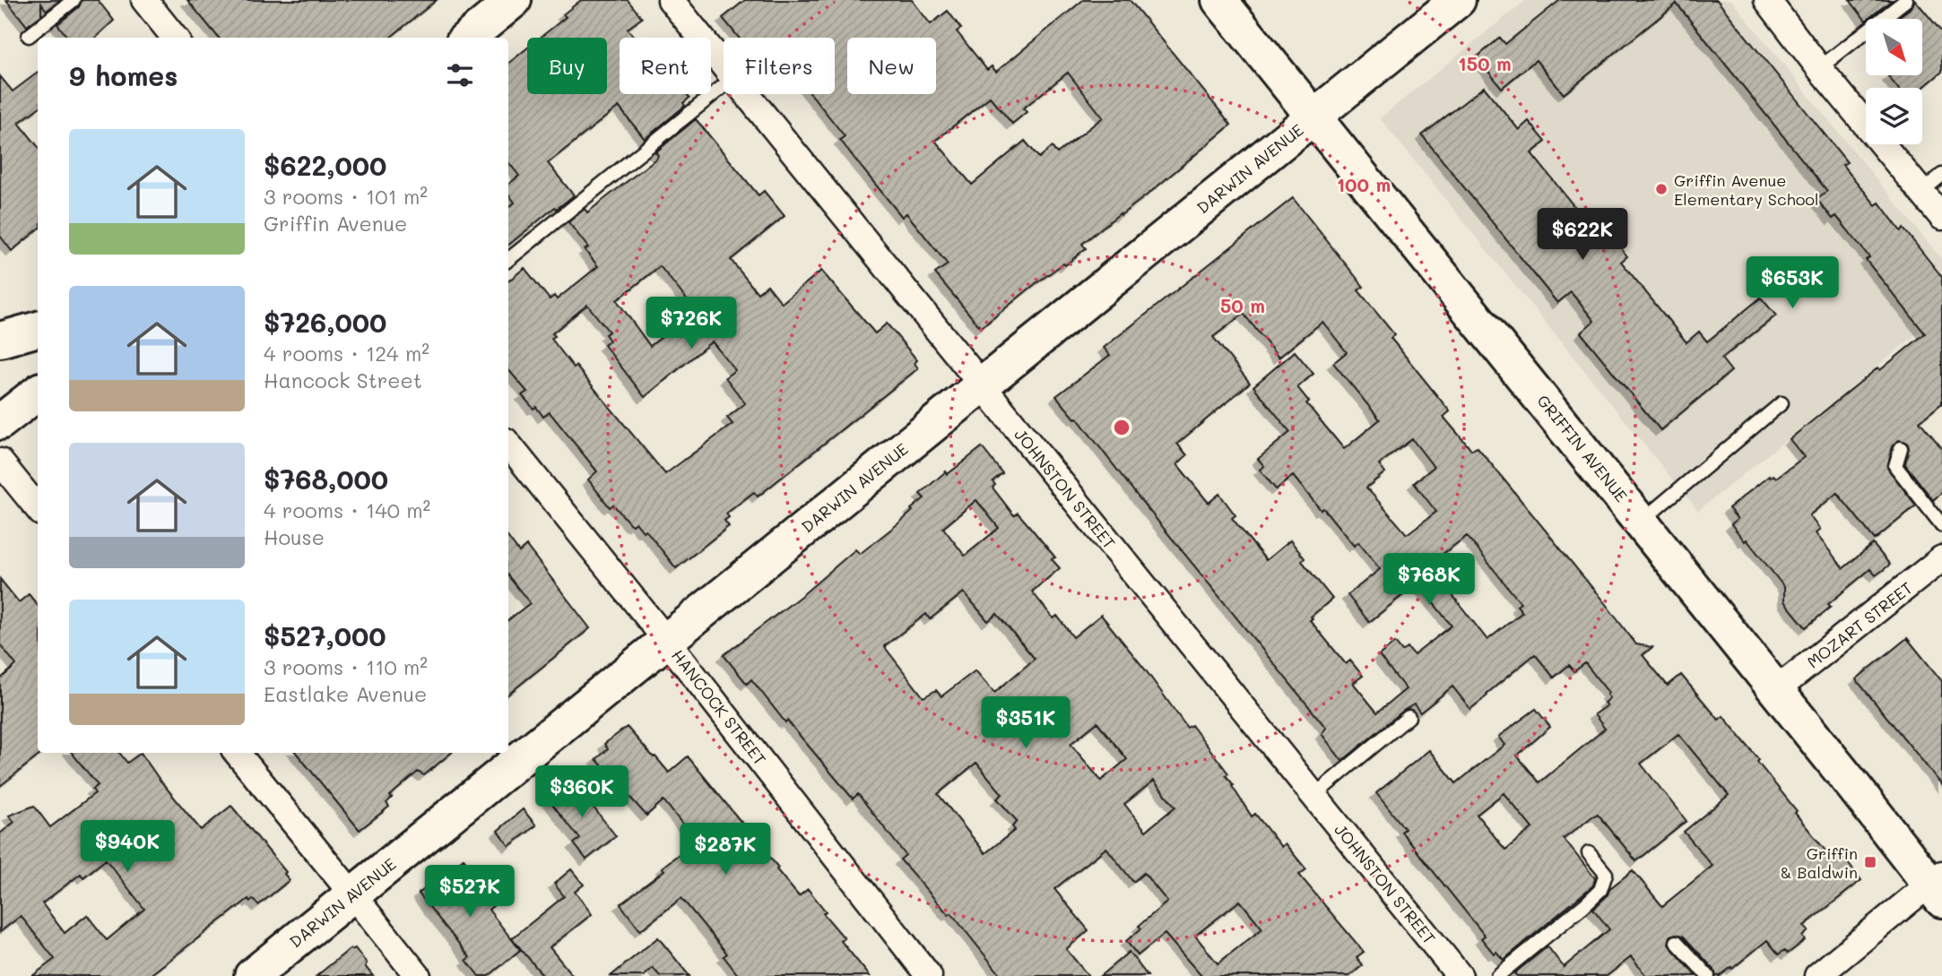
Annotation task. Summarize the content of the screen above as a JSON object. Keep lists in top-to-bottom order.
{
  "streets": {
    "street": [
      "DARWIN AVENUE",
      "GRIFFIN AVENUE",
      "JOHNSTON STREET",
      "MOZART STREET",
      "HANCOCK STREET"
    ]
  },
  "crossings": [
    ["DARWIN AVENUE", "GRIFFIN AVENUE"],
    ["DARWIN AVENUE", "JOHNSTON STREET"],
    ["DARWIN AVENUE", "HANCOCK STREET"],
    ["GRIFFIN AVENUE", "MOZART STREET"]
  ],
  "places": {
    "other": ["Griffin Avenue Elementary School"],
    "transit": ["Griffin & Baldwin"]
  },
  "north": "bottom right",
  "page": {
    "chip": [
      "Buy",
      "Rent",
      "Filters",
      "New"
    ],
    "heading": "9 homes",
    "list": [
      {
        "name": "$622,000",
        "note": "3 rooms · 101 m² · Griffin Avenue"
      },
      {
        "name": "$726,000",
        "note": "4 rooms · 124 m² · Hancock Street"
      },
      {
        "name": "$768,000",
        "note": "4 rooms · 140 m² · House"
      },
      {
        "name": "$527,000",
        "note": "3 rooms · 110 m² · Eastlake Avenue"
      }
    ],
    "price": [
      "$622K",
      "$653K",
      "$726K",
      "$768K",
      "$351K",
      "$360K",
      "$940K",
      "$287K",
      "$527K"
    ]
  },
  "rings": ["150 m", "100 m", "50 m"]
}
